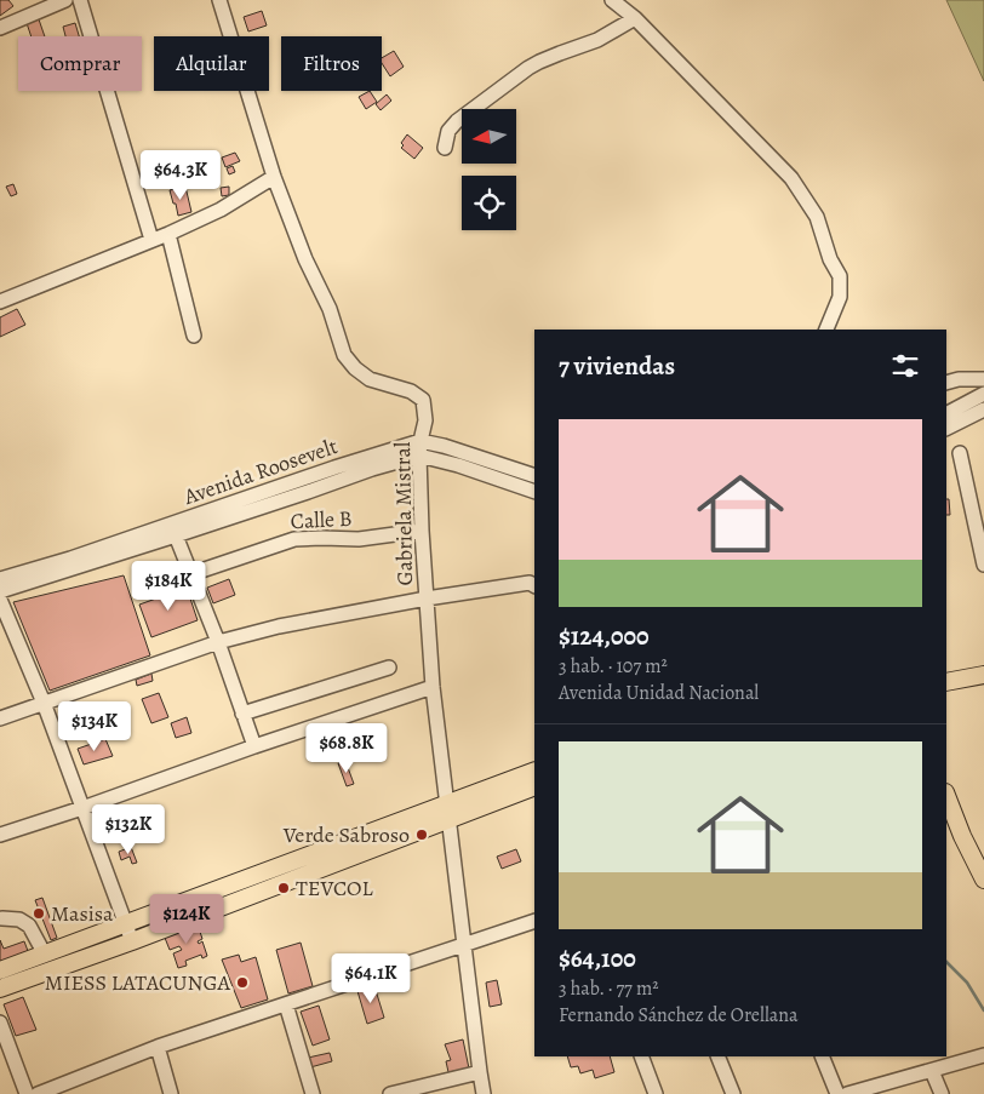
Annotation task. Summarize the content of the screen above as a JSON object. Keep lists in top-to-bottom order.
{
  "streets": {
    "street": ["Avenida Roosevelt", "Gabriela Mistral", "Calle B"]
  },
  "crossings": [
    ["Avenida Roosevelt", "Gabriela Mistral"],
    ["Gabriela Mistral", "Calle B"]
  ],
  "places": [
    "Verde Sabroso",
    "TEVCOL",
    "Masisa",
    "MIESS LATACUNGA"
  ],
  "north": "left",
  "page": {
    "chip": ["Comprar", "Alquilar", "Filtros"],
    "price": [
      "$64.3K",
      "$184K",
      "$134K",
      "$68.8K",
      "$132K",
      "$124K",
      "$64.1K"
    ],
    "heading": "7 viviendas",
    "list": [
      {
        "name": "$124,000",
        "note": "3 hab. · 107 m² · Avenida Unidad Nacional"
      },
      {
        "name": "$64,100",
        "note": "3 hab. · 77 m² · Fernando Sánchez de Orellana"
      }
    ]
  }
}
